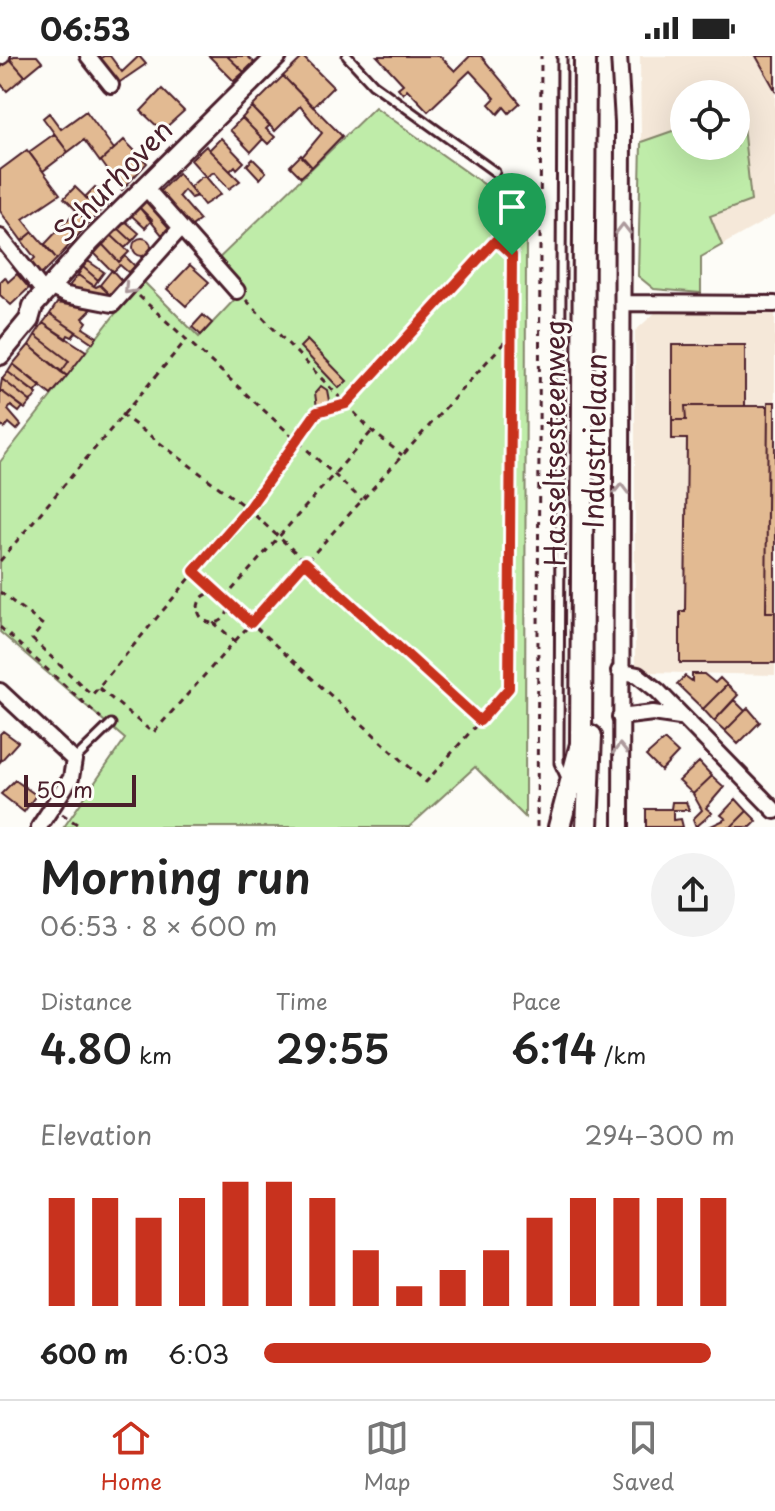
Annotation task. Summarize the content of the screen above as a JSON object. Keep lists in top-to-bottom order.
{
  "streets": {
    "main road": ["Hasseltsesteenweg"],
    "street": ["Schurhoven", "Industrielaan"]
  },
  "one_way": ["Industrielaan"],
  "scale_bar": "50 m",
  "page": {
    "status": "06:53",
    "scale": "50 m",
    "heading": ["Morning run", "06:53 · 8 × 600 m"],
    "stats": [
      ["Distance", "4.80 km"],
      ["Time", "29:55"],
      ["Pace", "6:14 /km"]
    ],
    "chart": ["Elevation", "294–300 m"],
    "list": [
      {
        "name": "600 m",
        "note": "6:03"
      }
    ],
    "tabs": ["Home", "Map", "Saved"]
  }
}
